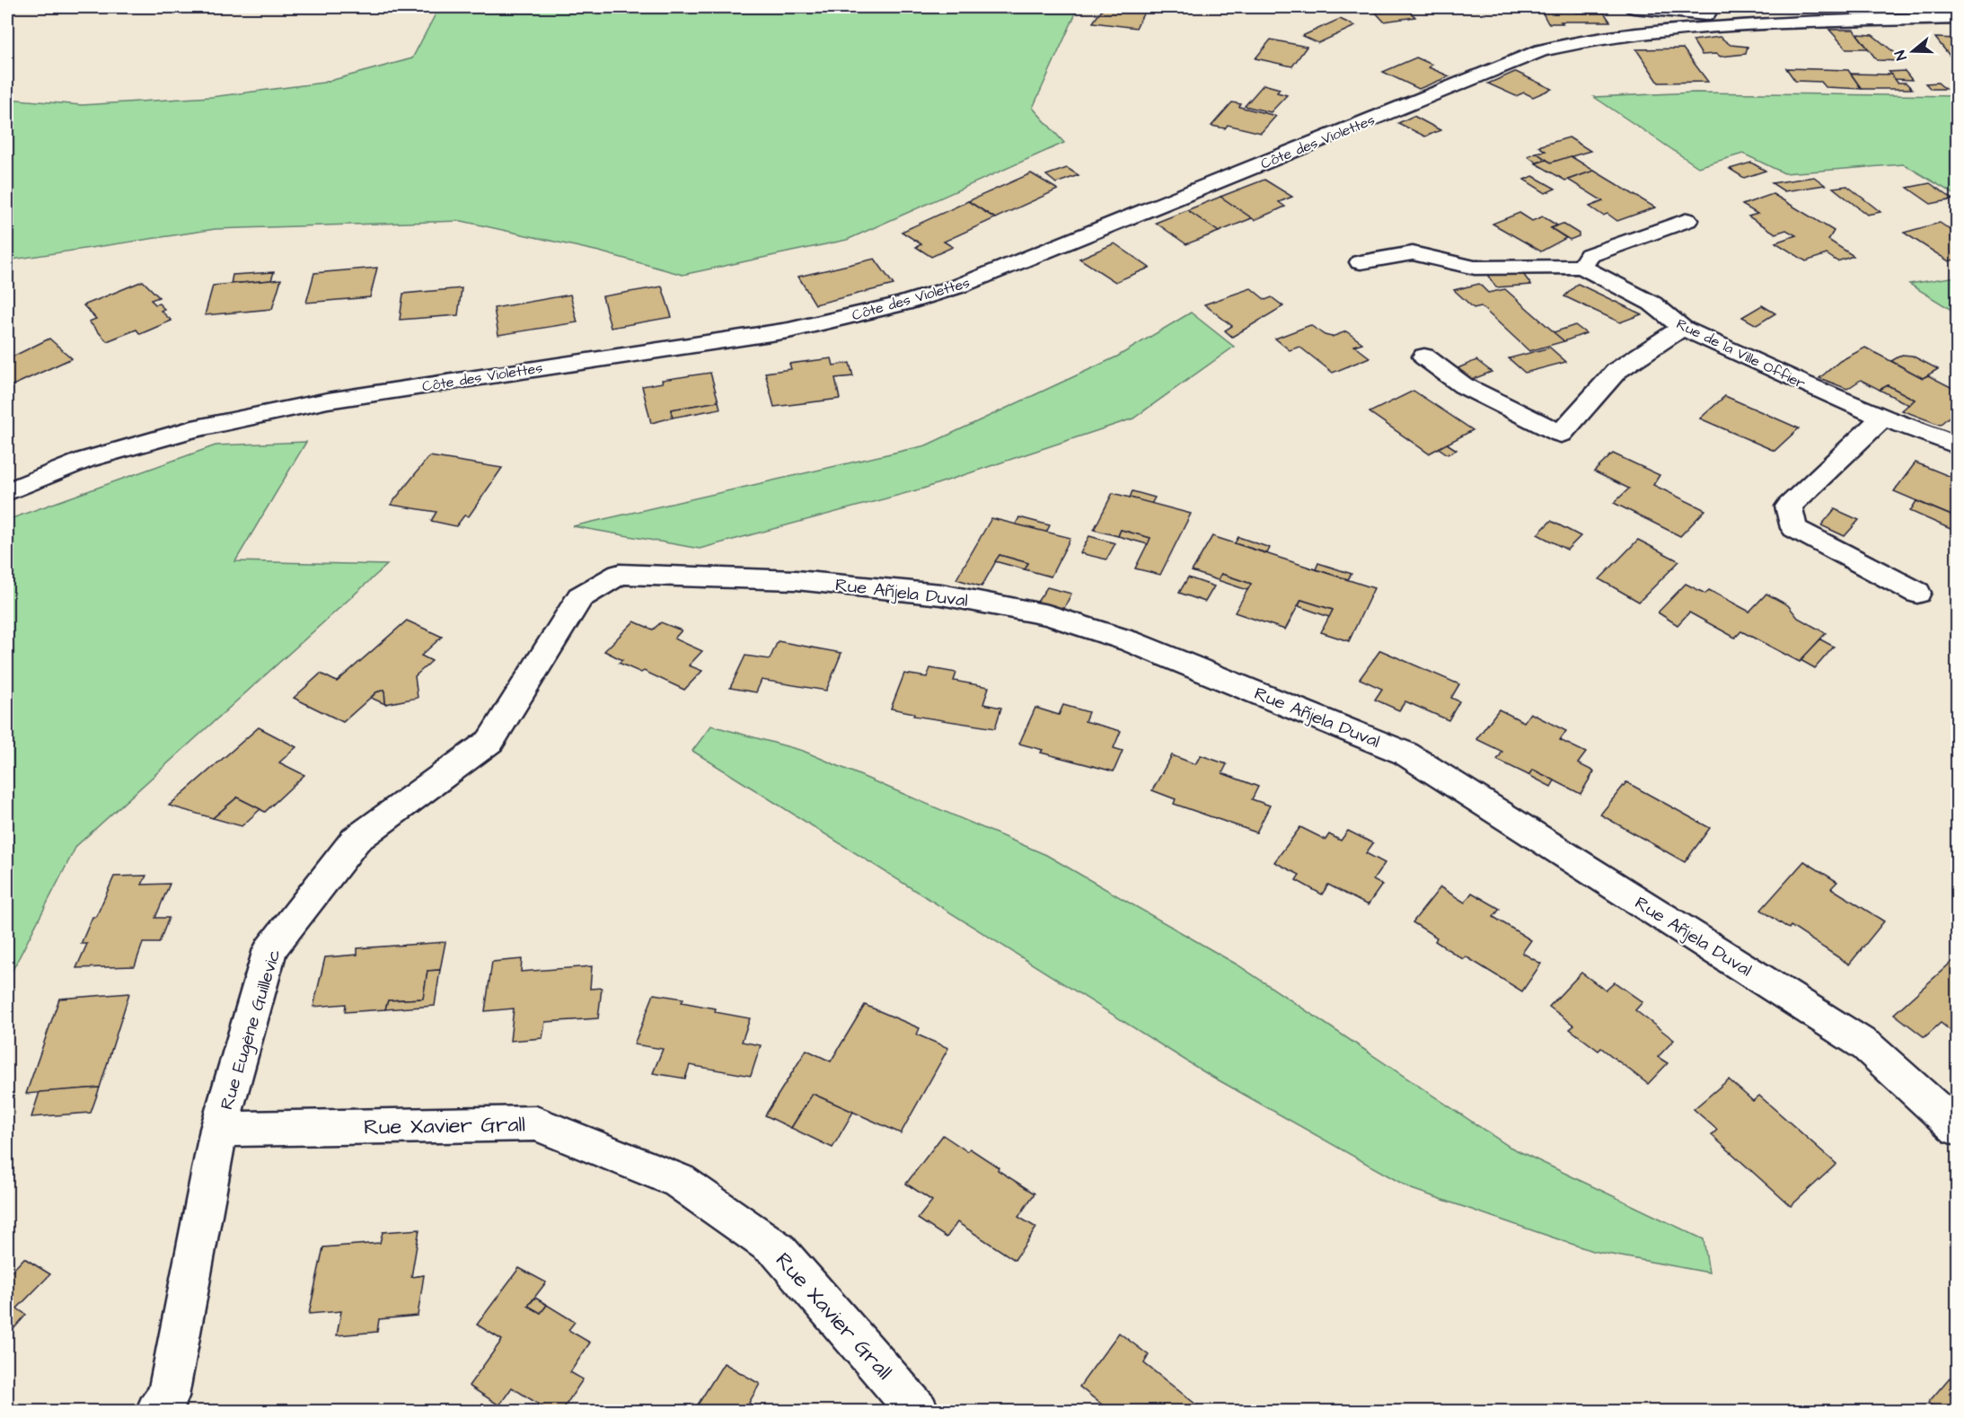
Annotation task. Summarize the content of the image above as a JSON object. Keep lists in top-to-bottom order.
{
  "streets": {
    "street": [
      "Côte des Violettes",
      "Rue de la Ville Offier",
      "Rue Añjela Duval",
      "Rue Eugène Guillevic",
      "Rue Xavier Grall"
    ]
  },
  "crossings": [
    ["Rue Añjela Duval", "Rue Eugène Guillevic"],
    ["Rue Eugène Guillevic", "Rue Xavier Grall"]
  ],
  "north": "left"
}
